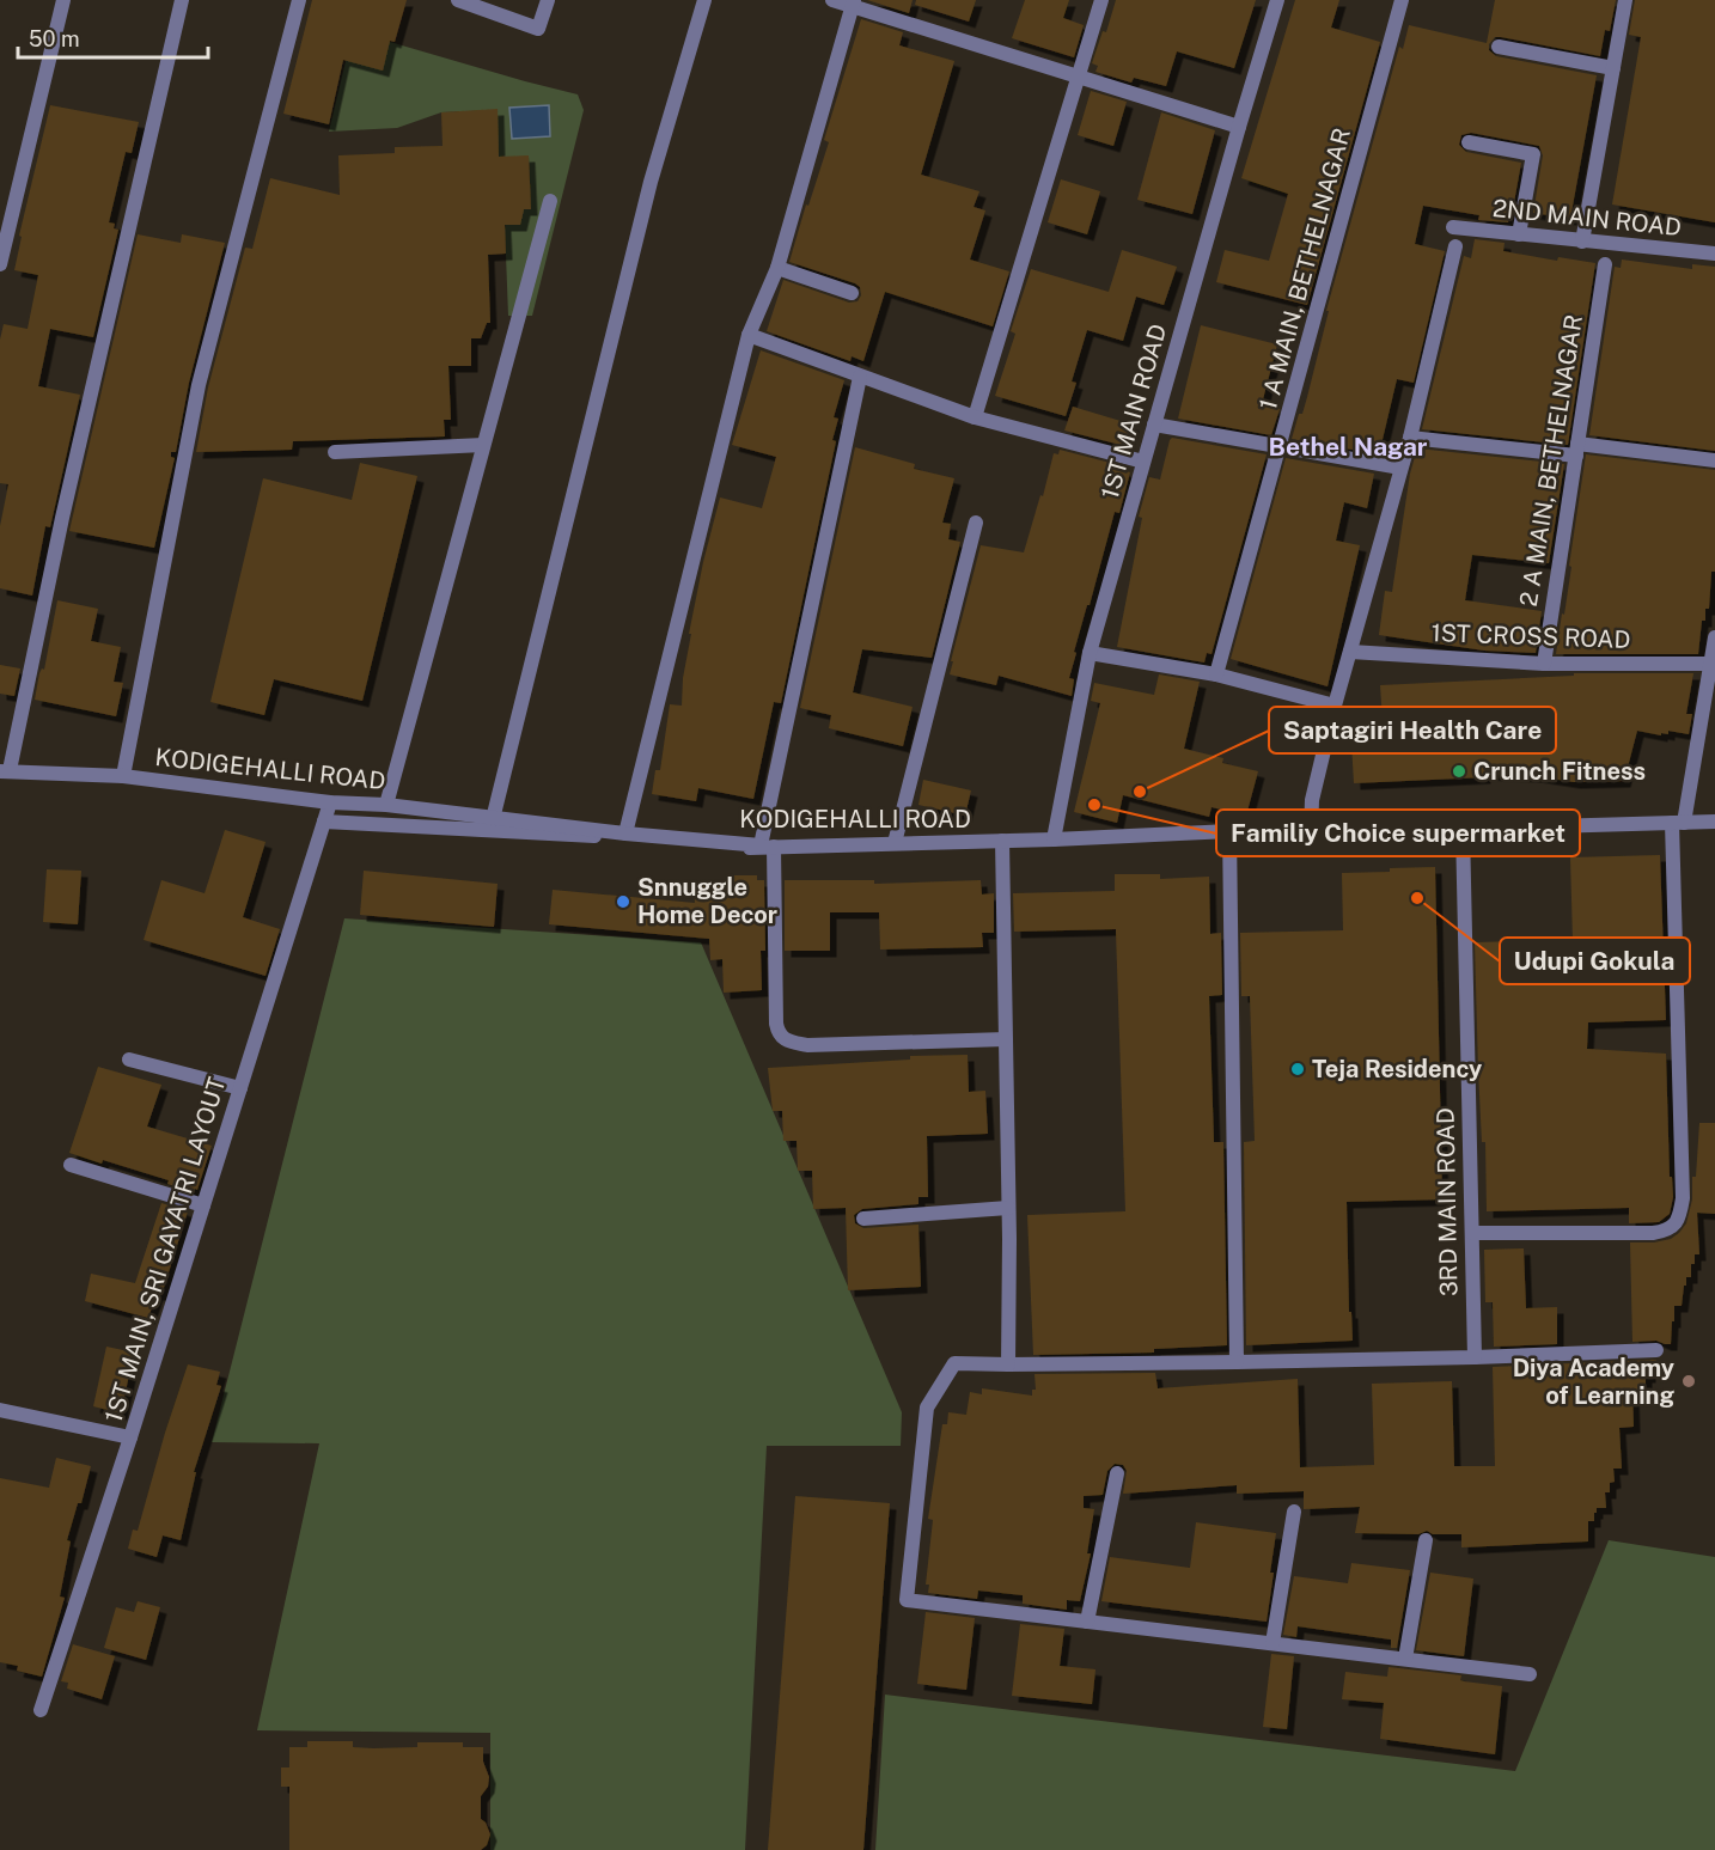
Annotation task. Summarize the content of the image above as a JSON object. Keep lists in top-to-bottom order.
{
  "streets": {
    "street": [
      "2ND MAIN ROAD",
      "1 A MAIN, BETHELNAGAR",
      "1ST MAIN ROAD",
      "2 A MAIN, BETHELNAGAR",
      "1ST CROSS ROAD",
      "KODIGEHALLI ROAD",
      "3RD MAIN ROAD",
      "1ST MAIN, SRI GAYATRI LAYOUT"
    ]
  },
  "crossings": [
    ["1ST MAIN ROAD", "KODIGEHALLI ROAD"],
    ["2 A MAIN, BETHELNAGAR", "1ST CROSS ROAD"],
    ["KODIGEHALLI ROAD", "3RD MAIN ROAD"],
    ["KODIGEHALLI ROAD", "1ST MAIN, SRI GAYATRI LAYOUT"]
  ],
  "districts": ["Bethel Nagar"],
  "places": [
    "Crunch Fitness",
    "Saptagiri Health Care",
    "Familiy Choice supermarket",
    "Udupi Gokula",
    "Snnuggle Home Decor",
    "Teja Residency",
    "Diya Academy of Learning"
  ],
  "scale_bar": "50 m"
}
